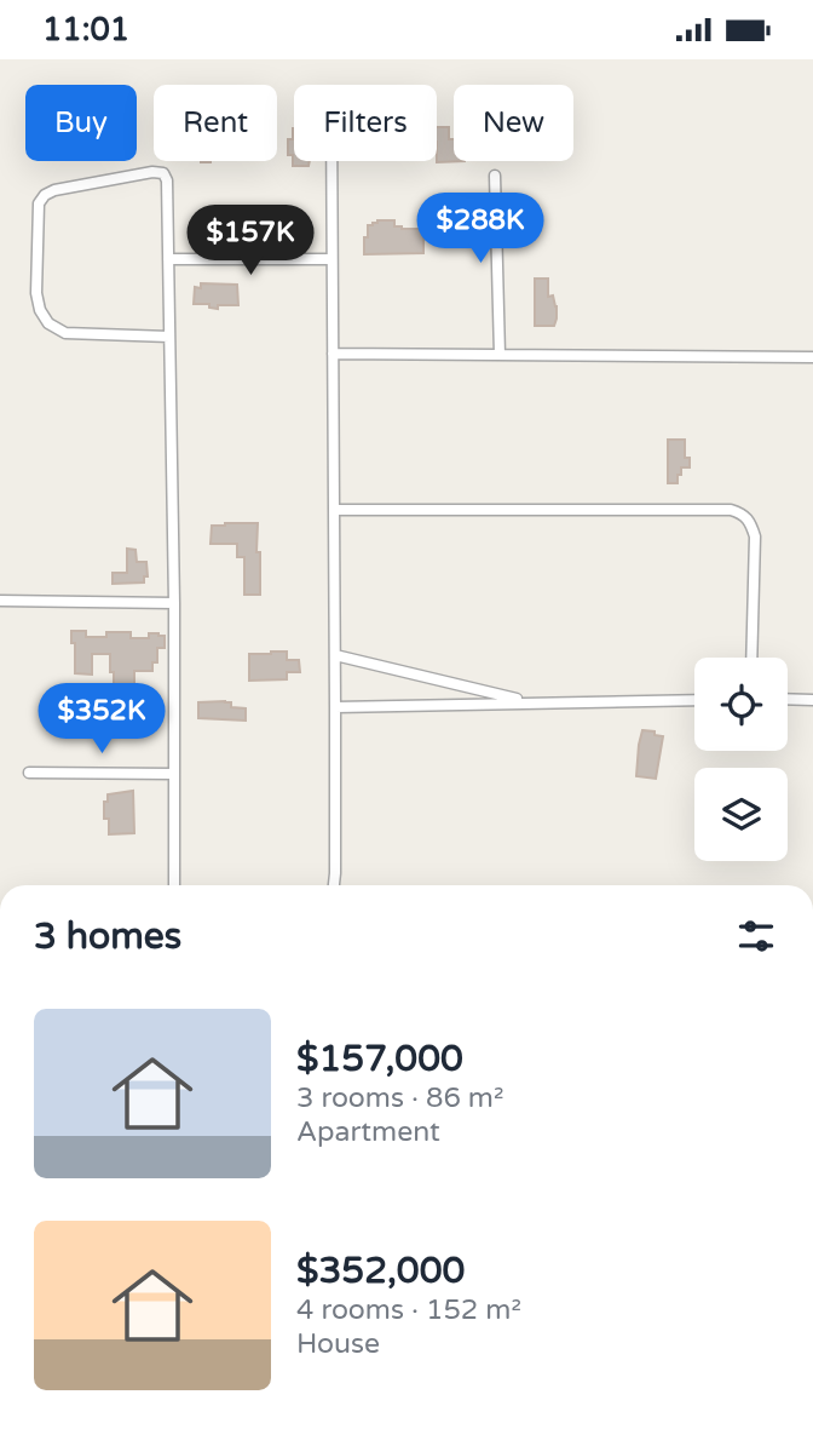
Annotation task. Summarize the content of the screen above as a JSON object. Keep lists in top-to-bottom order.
{
  "page": {
    "status": "11:01",
    "chip": [
      "Buy",
      "Rent",
      "Filters",
      "New"
    ],
    "price": ["$288K", "$157K", "$352K"],
    "heading": "3 homes",
    "list": [
      {
        "name": "$157,000",
        "note": "3 rooms · 86 m² · Apartment"
      },
      {
        "name": "$352,000",
        "note": "4 rooms · 152 m² · House"
      }
    ]
  }
}
